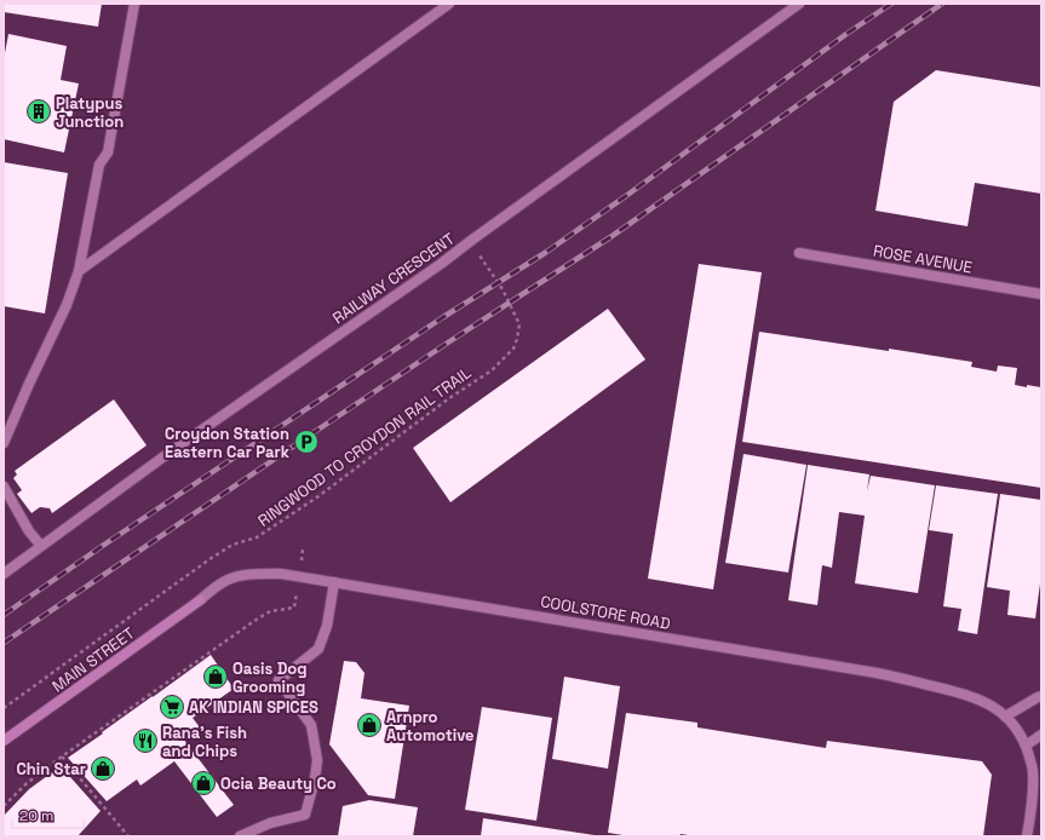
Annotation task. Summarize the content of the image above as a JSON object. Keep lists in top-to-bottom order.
{
  "streets": {
    "street": [
      "ROSE AVENUE",
      "RAILWAY CRESCENT",
      "COOLSTORE ROAD",
      "MAIN STREET"
    ],
    "path": ["RINGWOOD TO CROYDON RAIL TRAIL"]
  },
  "crossings": [
    ["RAILWAY CRESCENT", "RINGWOOD TO CROYDON RAIL TRAIL"],
    ["COOLSTORE ROAD", "MAIN STREET"]
  ],
  "places": {
    "building": ["Platypus Junction"],
    "parking": ["Croydon Station Eastern Car Park"],
    "shop": [
      "Oasis Dog Grooming",
      "Arnpro Automotive",
      "Chin Star",
      "Ocia Beauty Co"
    ],
    "supermarket": ["AK INDIAN SPICES"],
    "restaurant": ["Rana's Fish and Chips"]
  },
  "scale_bar": "20 m"
}
